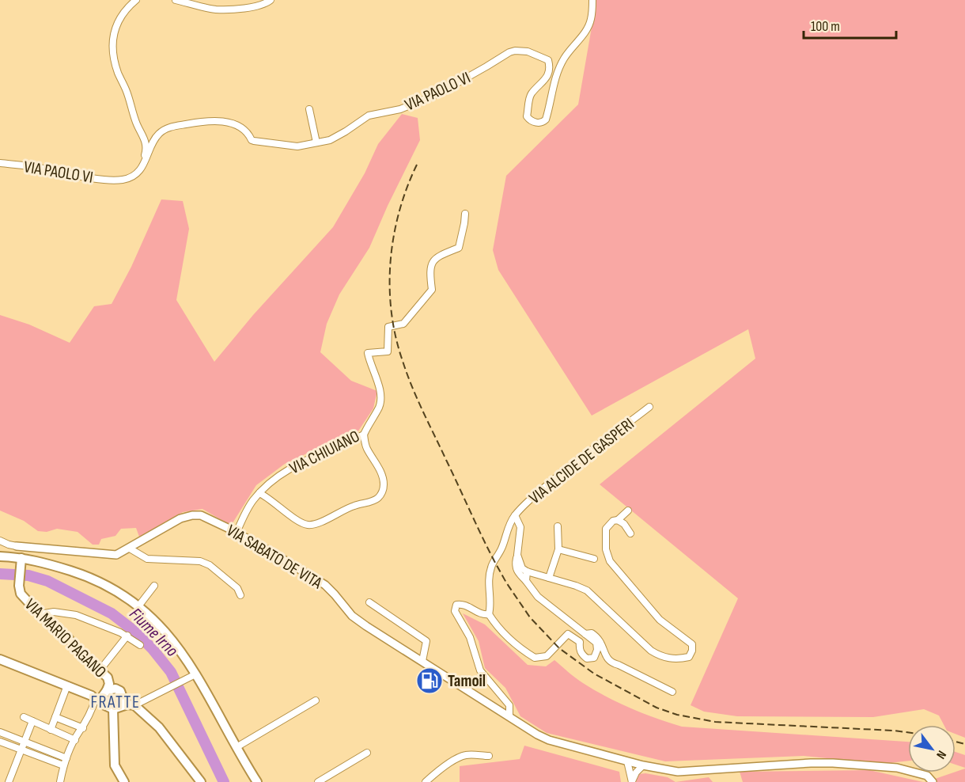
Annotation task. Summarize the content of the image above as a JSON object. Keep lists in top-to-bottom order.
{
  "streets": {
    "main road": ["VIA MARIO PAGANO"],
    "street": [
      "VIA PAOLO VI",
      "VIA CHIUIANO",
      "VIA ALCIDE DE GASPERI",
      "VIA SABATO DE VITA"
    ]
  },
  "crossings": [
    ["VIA CHIUIANO", "VIA SABATO DE VITA"]
  ],
  "districts": ["FRATTE"],
  "water": ["Fiume Irno"],
  "places": {
    "fuel station": ["Tamoil"]
  },
  "scale_bar": "100 m",
  "north": "bottom right"
}
